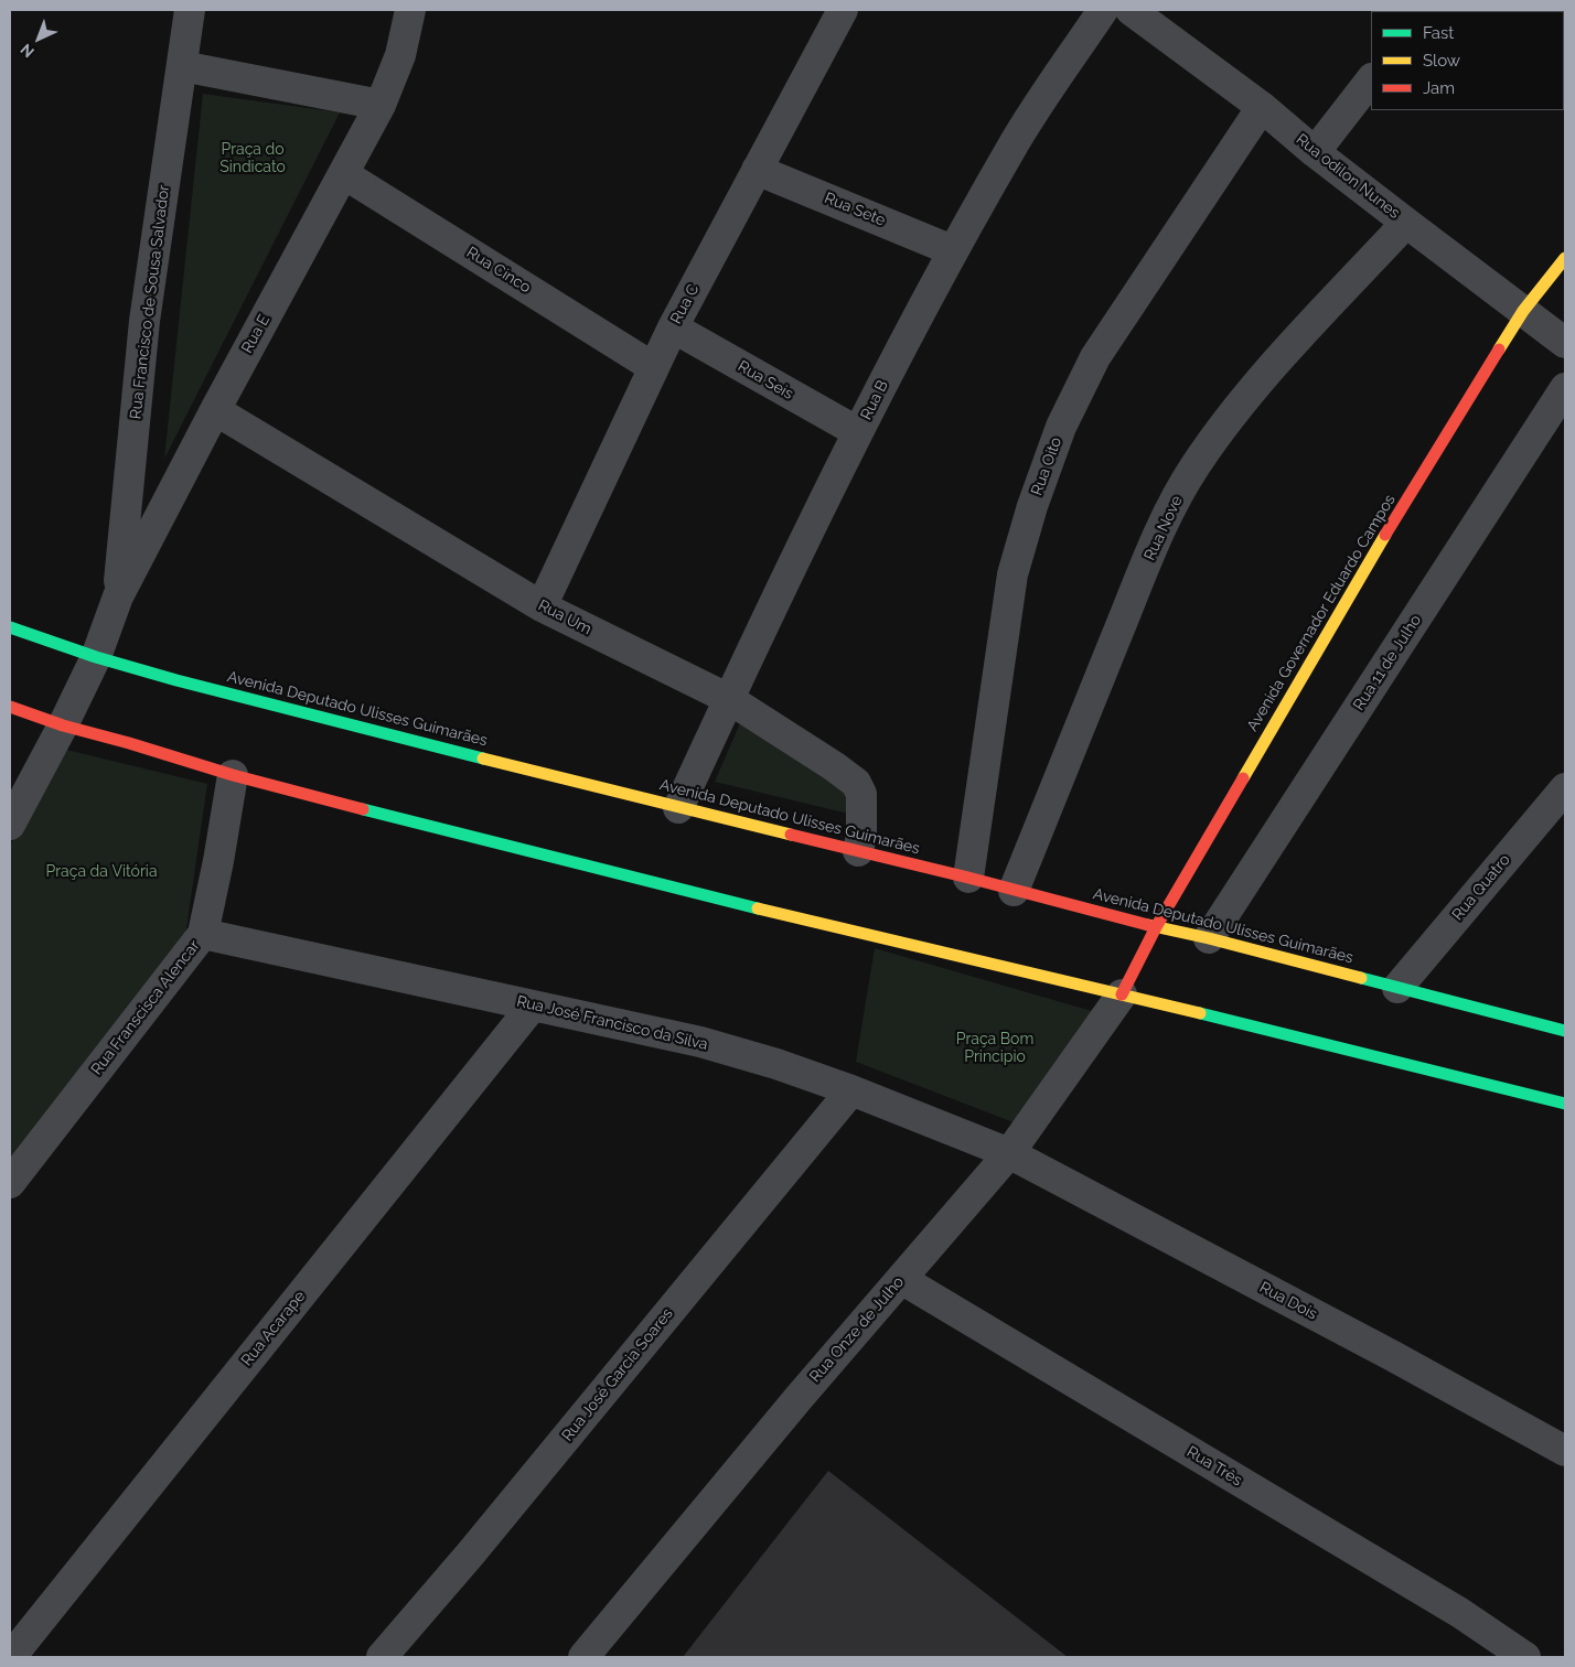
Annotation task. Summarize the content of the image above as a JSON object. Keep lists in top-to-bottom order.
{
  "streets": {
    "street": [
      "Rua odilon Nunes",
      "Rua Sete",
      "Rua Cinco",
      "Rua Francisco de Sousa Salvador",
      "Rua C",
      "Rua E",
      "Rua Seis",
      "Rua B",
      "Rua Oito",
      "Rua Nove",
      "Avenida Governador Eduardo Campos",
      "Rua Um",
      "Rua 11 de Julho",
      "Avenida Deputado Ulisses Guimarães",
      "Rua Quatro",
      "Rua Franscisca Alencar",
      "Rua José Francisco da Silva",
      "Rua Dois",
      "Rua Acarape",
      "Rua Onze de Julho",
      "Rua José Garcia Soares",
      "Rua Três"
    ]
  },
  "crossings": [
    ["Rua odilon Nunes", "Rua Oito"],
    ["Rua odilon Nunes", "Rua Nove"],
    ["Rua odilon Nunes", "Avenida Governador Eduardo Campos"],
    ["Rua Sete", "Rua C"],
    ["Rua Sete", "Rua B"],
    ["Rua Cinco", "Rua C"],
    ["Rua Cinco", "Rua E"],
    ["Rua Francisco de Sousa Salvador", "Rua E"],
    ["Rua C", "Rua Seis"],
    ["Rua C", "Rua Um"],
    ["Rua E", "Rua Um"],
    ["Rua E", "Avenida Deputado Ulisses Guimarães"],
    ["Rua Seis", "Rua B"],
    ["Rua B", "Rua Um"],
    ["Rua B", "Avenida Deputado Ulisses Guimarães"],
    ["Rua Oito", "Avenida Deputado Ulisses Guimarães"],
    ["Rua Nove", "Avenida Deputado Ulisses Guimarães"],
    ["Avenida Governador Eduardo Campos", "Avenida Deputado Ulisses Guimarães"],
    ["Avenida Governador Eduardo Campos", "Rua Onze de Julho"],
    ["Rua Um", "Avenida Deputado Ulisses Guimarães"],
    ["Rua 11 de Julho", "Avenida Deputado Ulisses Guimarães"],
    ["Avenida Deputado Ulisses Guimarães", "Rua Quatro"],
    ["Rua Franscisca Alencar", "Rua José Francisco da Silva"],
    ["Rua José Francisco da Silva", "Rua Dois"],
    ["Rua José Francisco da Silva", "Rua Acarape"],
    ["Rua José Francisco da Silva", "Rua Onze de Julho"],
    ["Rua José Francisco da Silva", "Rua José Garcia Soares"],
    ["Rua Dois", "Rua Onze de Julho"],
    ["Rua Onze de Julho", "Rua Três"]
  ],
  "parks": ["Praça do Sindicato", "Praça da Vitória", "Praça Bom Principio"],
  "legend": ["Fast", "Slow", "Jam"],
  "north": "bottom left"
}
